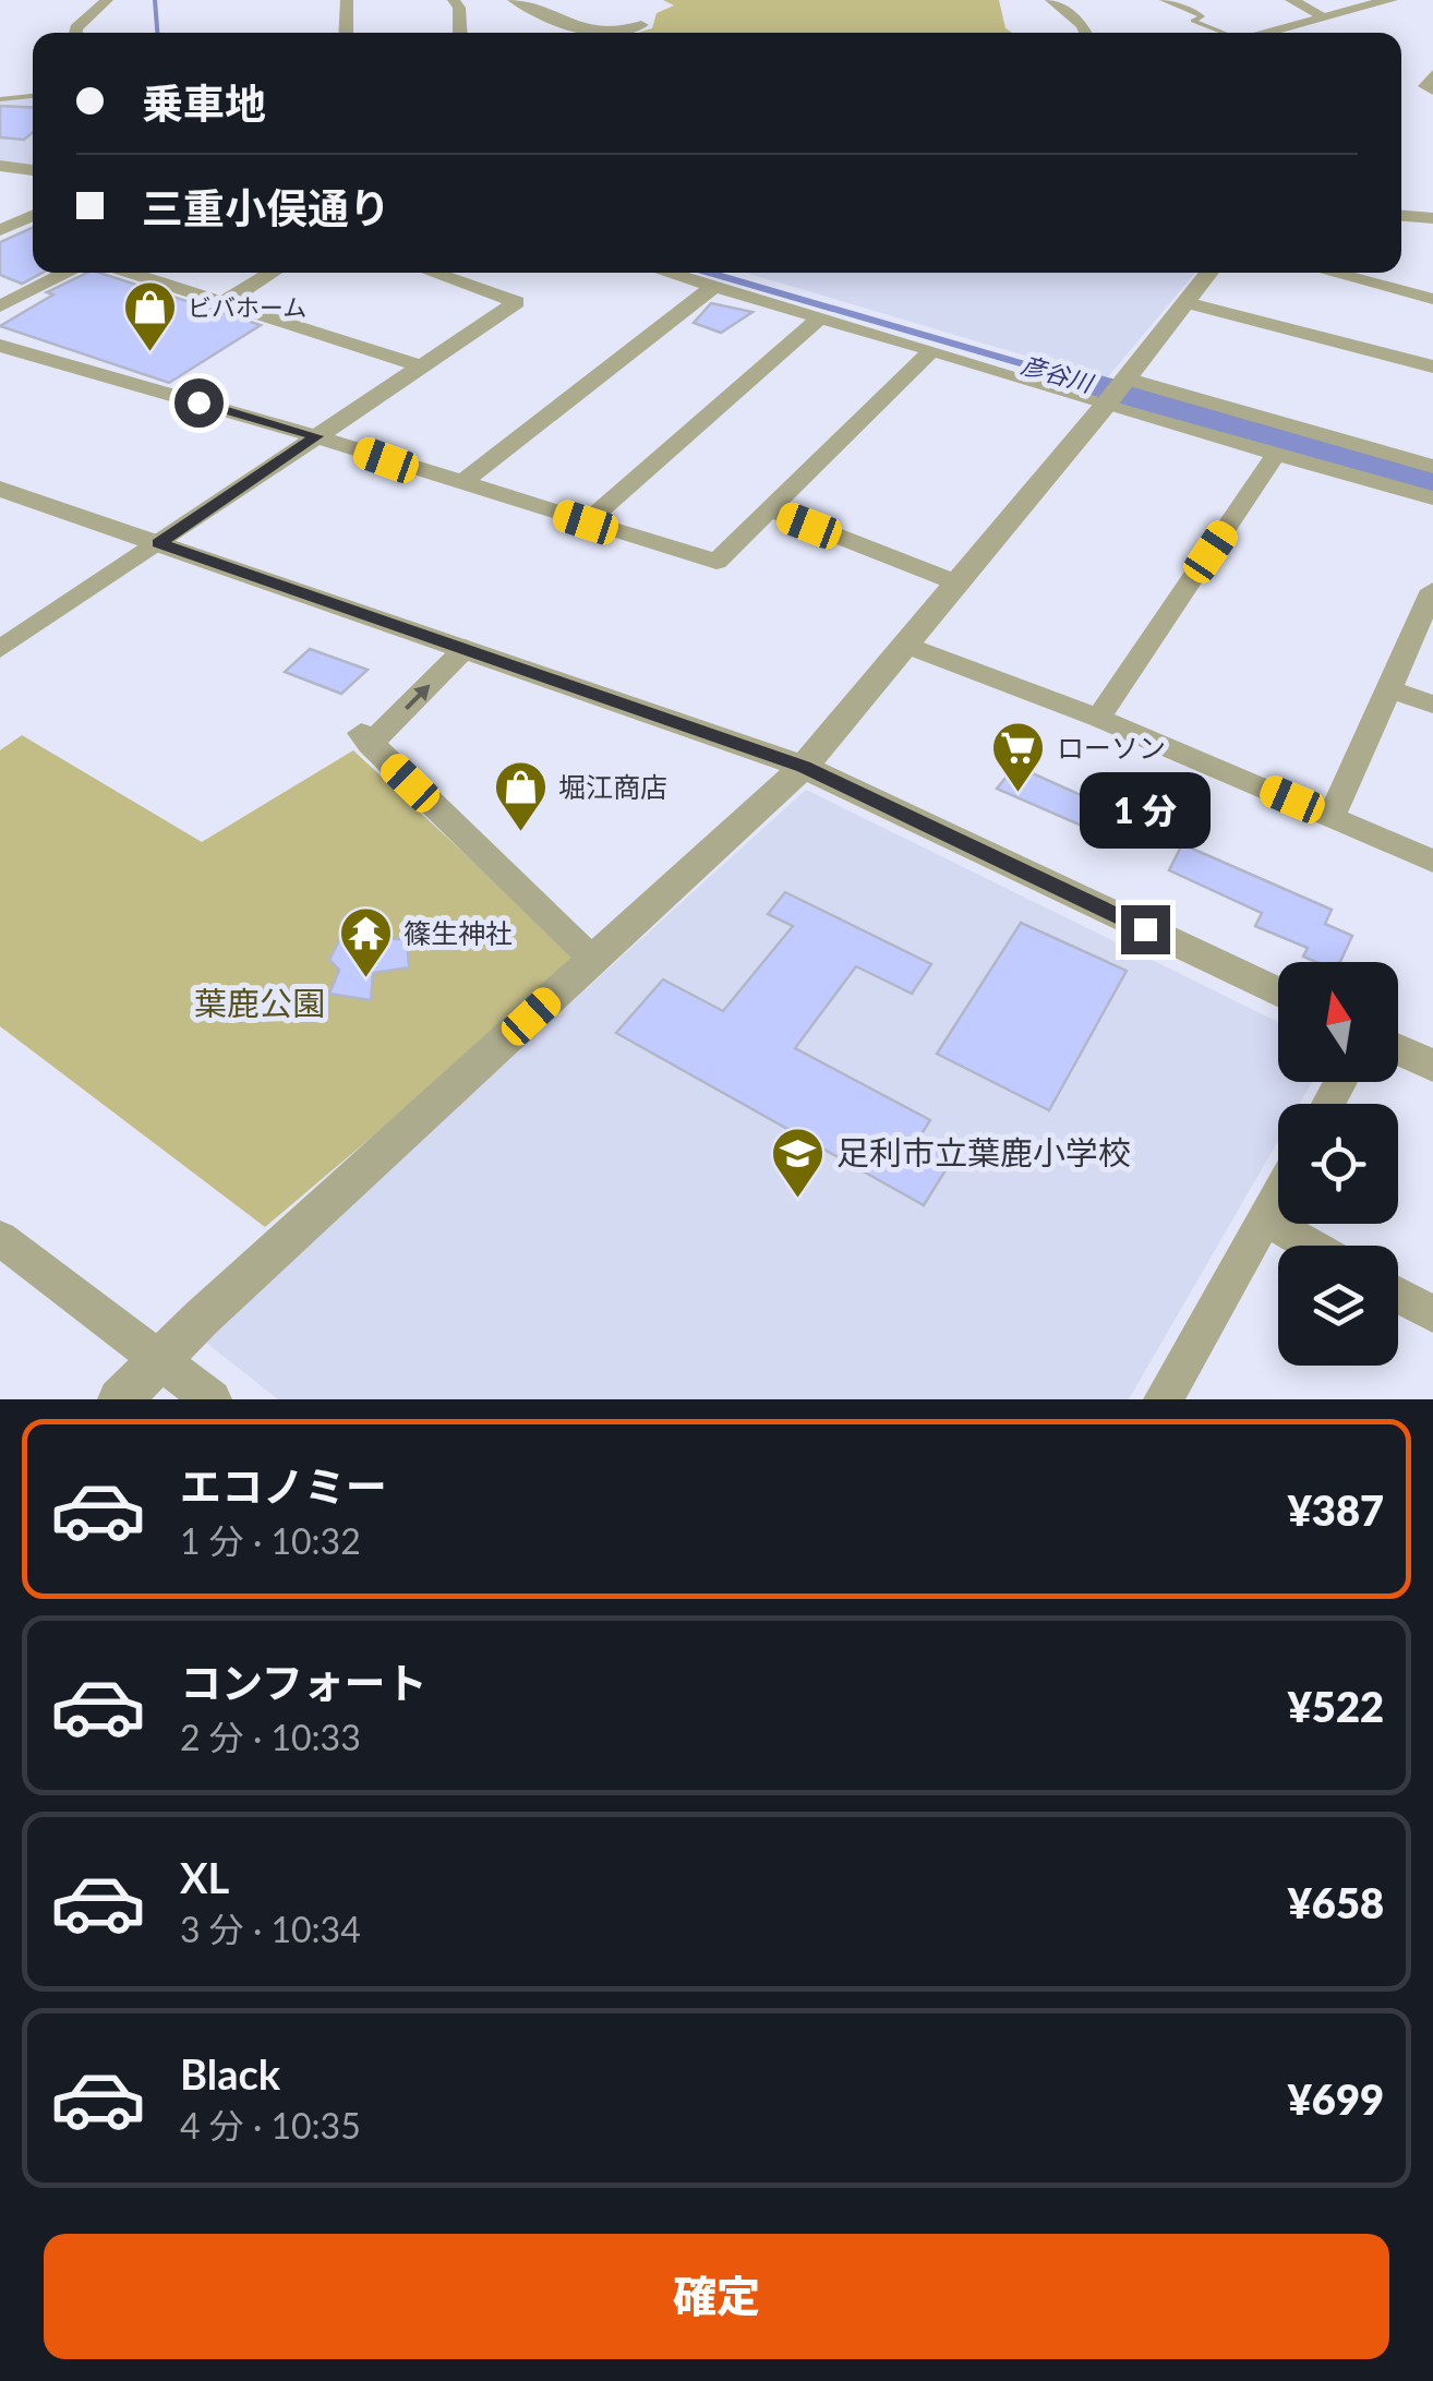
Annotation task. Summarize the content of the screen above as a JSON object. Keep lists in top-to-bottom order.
{
  "water": ["彦谷川"],
  "parks": ["葉鹿公園"],
  "places": {
    "shop": ["ビバホーム", "堀江商店"],
    "supermarket": ["ローソン"],
    "temple": ["篠生神社"],
    "school or university": ["足利市立葉鹿小学校"]
  },
  "north": "top",
  "page": {
    "banner": ["乗車地", "三重小俣通り"],
    "bubble": "1 分",
    "list": [
      {
        "name": "エコノミー",
        "note": "1 分 · 10:32",
        "value": "¥387"
      },
      {
        "name": "コンフォート",
        "note": "2 分 · 10:33",
        "value": "¥522"
      },
      {
        "name": "XL",
        "note": "3 分 · 10:34",
        "value": "¥658"
      },
      {
        "name": "Black",
        "note": "4 分 · 10:35",
        "value": "¥699"
      }
    ],
    "buttons": "確定"
  }
}
